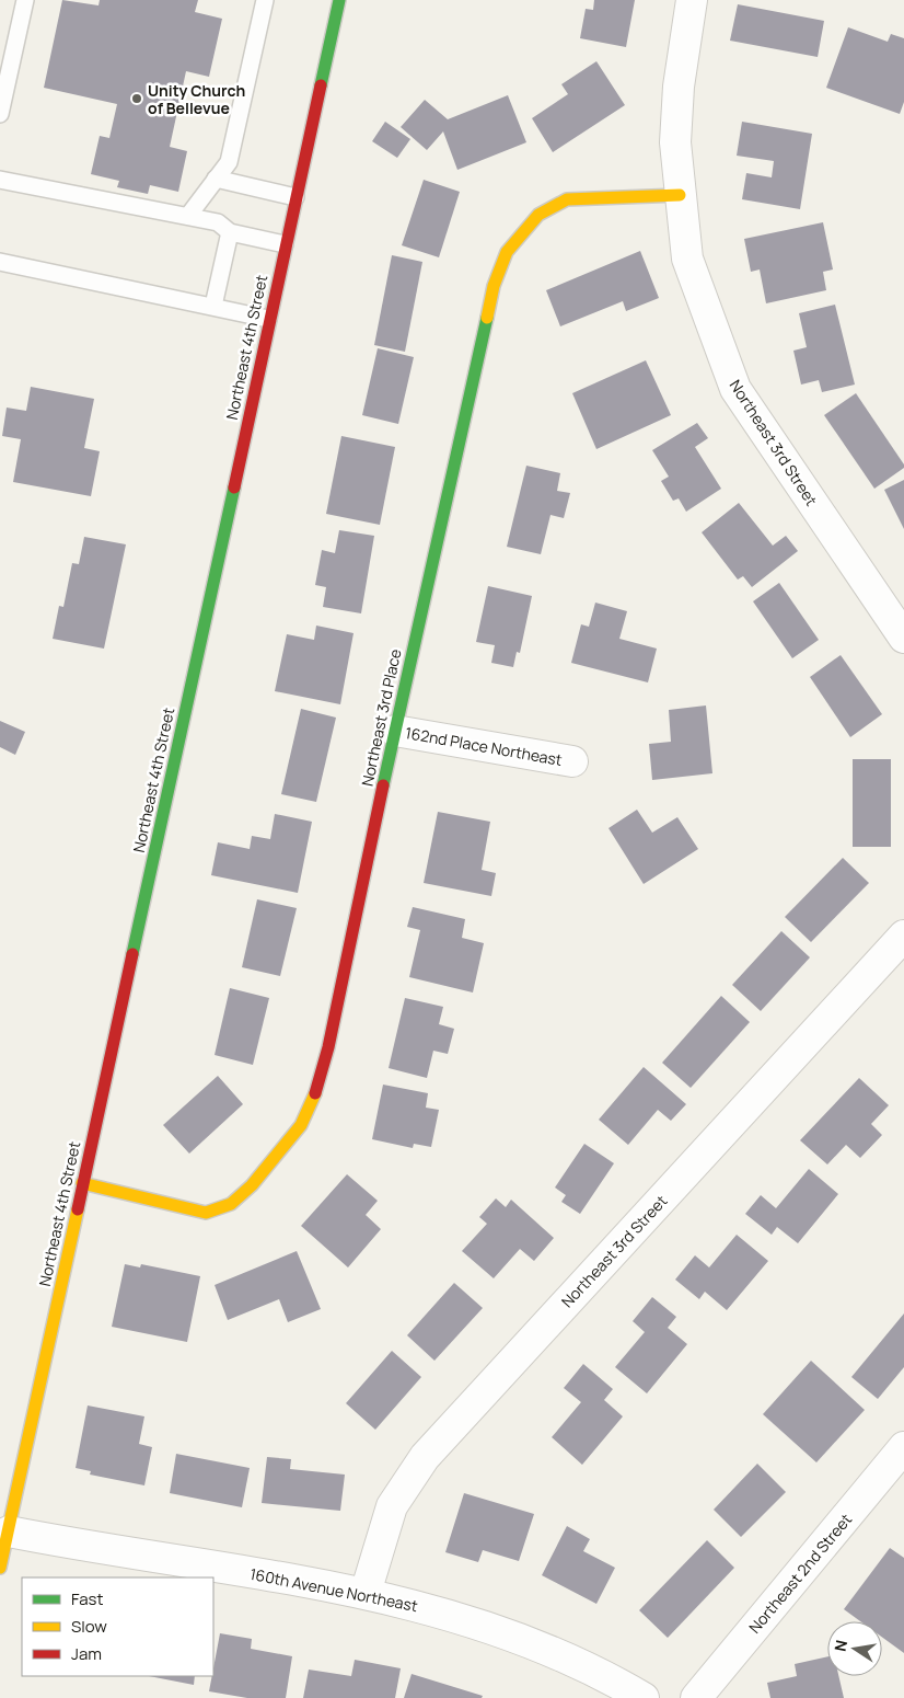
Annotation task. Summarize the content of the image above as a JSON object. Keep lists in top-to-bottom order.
{
  "streets": {
    "street": [
      "Northeast 4th Street",
      "Northeast 3rd Street",
      "Northeast 3rd Place",
      "162nd Place Northeast",
      "Northeast 2nd Street",
      "160th Avenue Northeast"
    ]
  },
  "crossings": [
    ["Northeast 4th Street", "Northeast 3rd Place"],
    ["Northeast 4th Street", "160th Avenue Northeast"],
    ["Northeast 3rd Street", "Northeast 3rd Place"],
    ["Northeast 3rd Street", "160th Avenue Northeast"],
    ["Northeast 3rd Place", "162nd Place Northeast"]
  ],
  "places": ["Unity Church of Bellevue"],
  "legend": ["Fast", "Slow", "Jam"],
  "north": "left"
}
